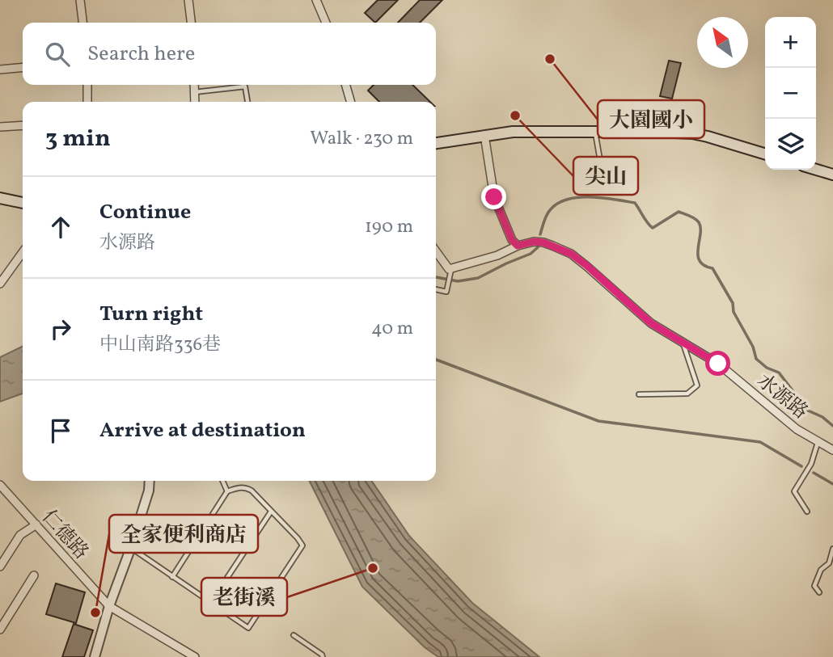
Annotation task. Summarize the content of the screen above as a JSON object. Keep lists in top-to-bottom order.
{
  "streets": {
    "street": ["水源路", "仁德路"]
  },
  "places": [
    "大園國小",
    "尖山",
    "老街溪",
    "全家便利商店"
  ],
  "north": "top left",
  "page": {
    "map_buttons": ["+", "−"],
    "search": "Search here",
    "heading": ["3 min", "Walk · 230 m"],
    "list": [
      ["Continue", "水源路", "190 m"],
      ["Turn right", "中山南路336巷", "40 m"],
      "Arrive at destination"
    ]
  }
}
